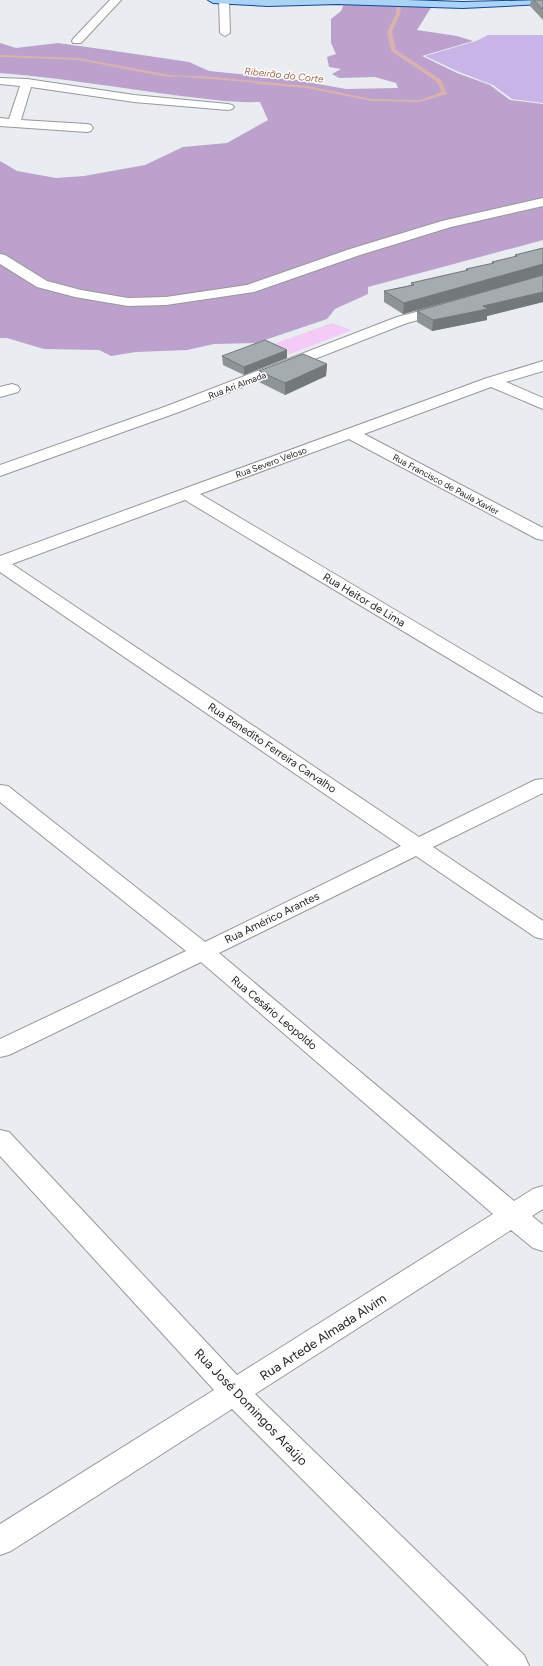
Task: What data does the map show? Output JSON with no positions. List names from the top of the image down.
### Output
{
  "streets": {
    "street": [
      "Rua Ari Almada",
      "Rua Severo Veloso",
      "Rua Francisco de Paula Xavier",
      "Rua Heitor de Lima",
      "Rua Benedito Ferreira Carvalho",
      "Rua Américo Arantes",
      "Rua Cesário Leopoldo",
      "Rua Artede Almada Alvim",
      "Rua José Domingos Araújo"
    ]
  },
  "crossings": [
    ["Rua Severo Veloso", "Rua Francisco de Paula Xavier"],
    ["Rua Severo Veloso", "Rua Heitor de Lima"],
    ["Rua Severo Veloso", "Rua Benedito Ferreira Carvalho"],
    ["Rua Benedito Ferreira Carvalho", "Rua Américo Arantes"],
    ["Rua Américo Arantes", "Rua Cesário Leopoldo"],
    ["Rua Cesário Leopoldo", "Rua Artede Almada Alvim"],
    ["Rua Artede Almada Alvim", "Rua José Domingos Araújo"]
  ],
  "water": ["Ribeirão do Corte"]
}
